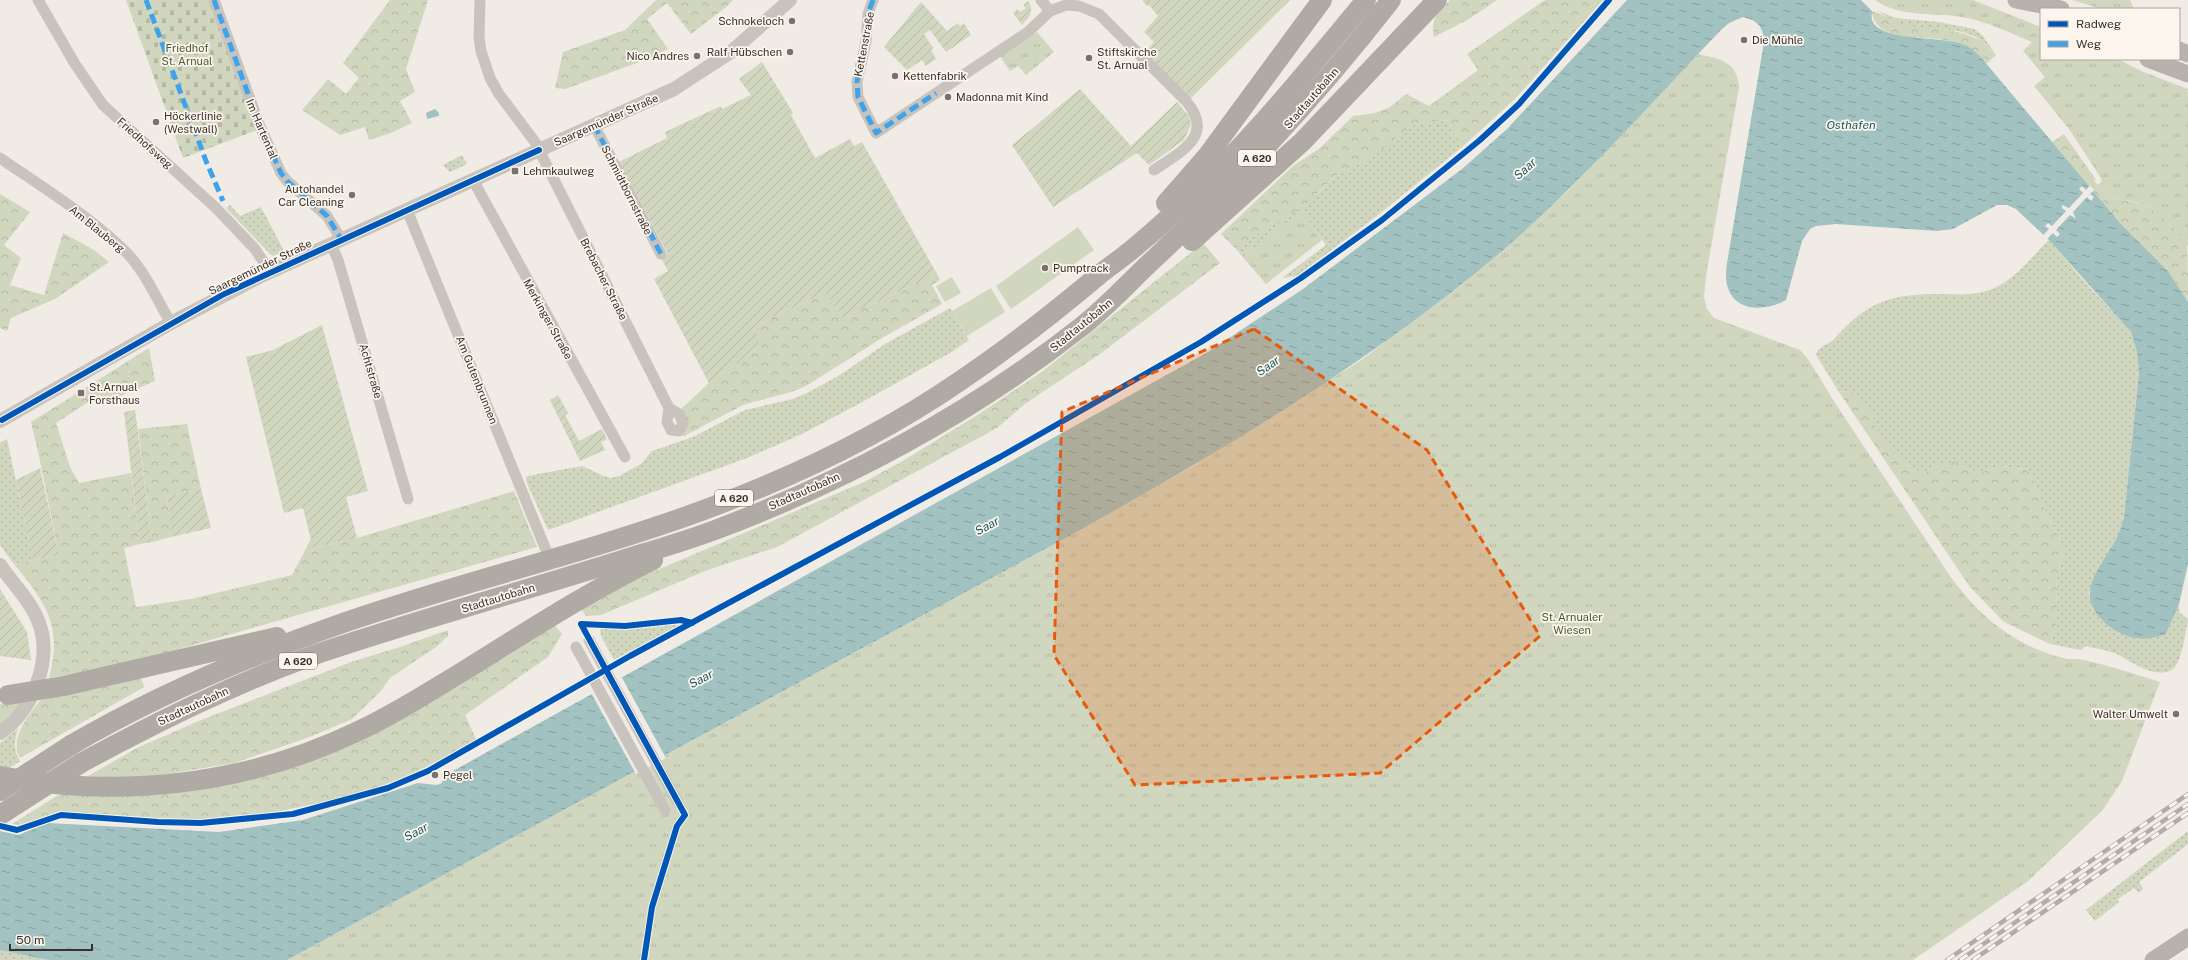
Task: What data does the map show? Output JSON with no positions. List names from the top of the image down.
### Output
{
  "streets": {
    "highway": ["Stadtautobahn", "A 620"],
    "street": [
      "Kettenstraße",
      "Saargemünder Straße",
      "Im Hartental",
      "Friedhofsweg",
      "Schmidtbornstraße",
      "Am Blauberg",
      "Brebacher Straße",
      "Merkinger Straße",
      "Achtstraße",
      "Am Gutenbrunnen"
    ]
  },
  "crossings": [
    ["Saargemünder Straße", "Im Hartental"],
    ["Saargemünder Straße", "Friedhofsweg"],
    ["Saargemünder Straße", "Schmidtbornstraße"],
    ["Saargemünder Straße", "Am Blauberg"],
    ["Saargemünder Straße", "Brebacher Straße"],
    ["Saargemünder Straße", "Merkinger Straße"],
    ["Saargemünder Straße", "Achtstraße"],
    ["Saargemünder Straße", "Am Gutenbrunnen"],
    ["Im Hartental", "Achtstraße"]
  ],
  "water": ["Osthafen", "Saar"],
  "parks": ["Friedhof St. Arnual", "St. Arnualer Wiesen"],
  "places": {
    "other": [
      "Schnokeloch",
      "Die Mühle",
      "Ralf Hübschen",
      "Nico Andres",
      "Stiftskirche St. Arnual",
      "Kettenfabrik",
      "Madonna mit Kind",
      "Höckerlinie (Westwall)",
      "Autohandel Car Cleaning",
      "Pumptrack",
      "Walter Umwelt",
      "Pegel"
    ],
    "transit": ["Lehmkaulweg", "St.Arnual Forsthaus"]
  },
  "legend": ["Radweg", "Weg"],
  "scale_bar": "50 m"
}
